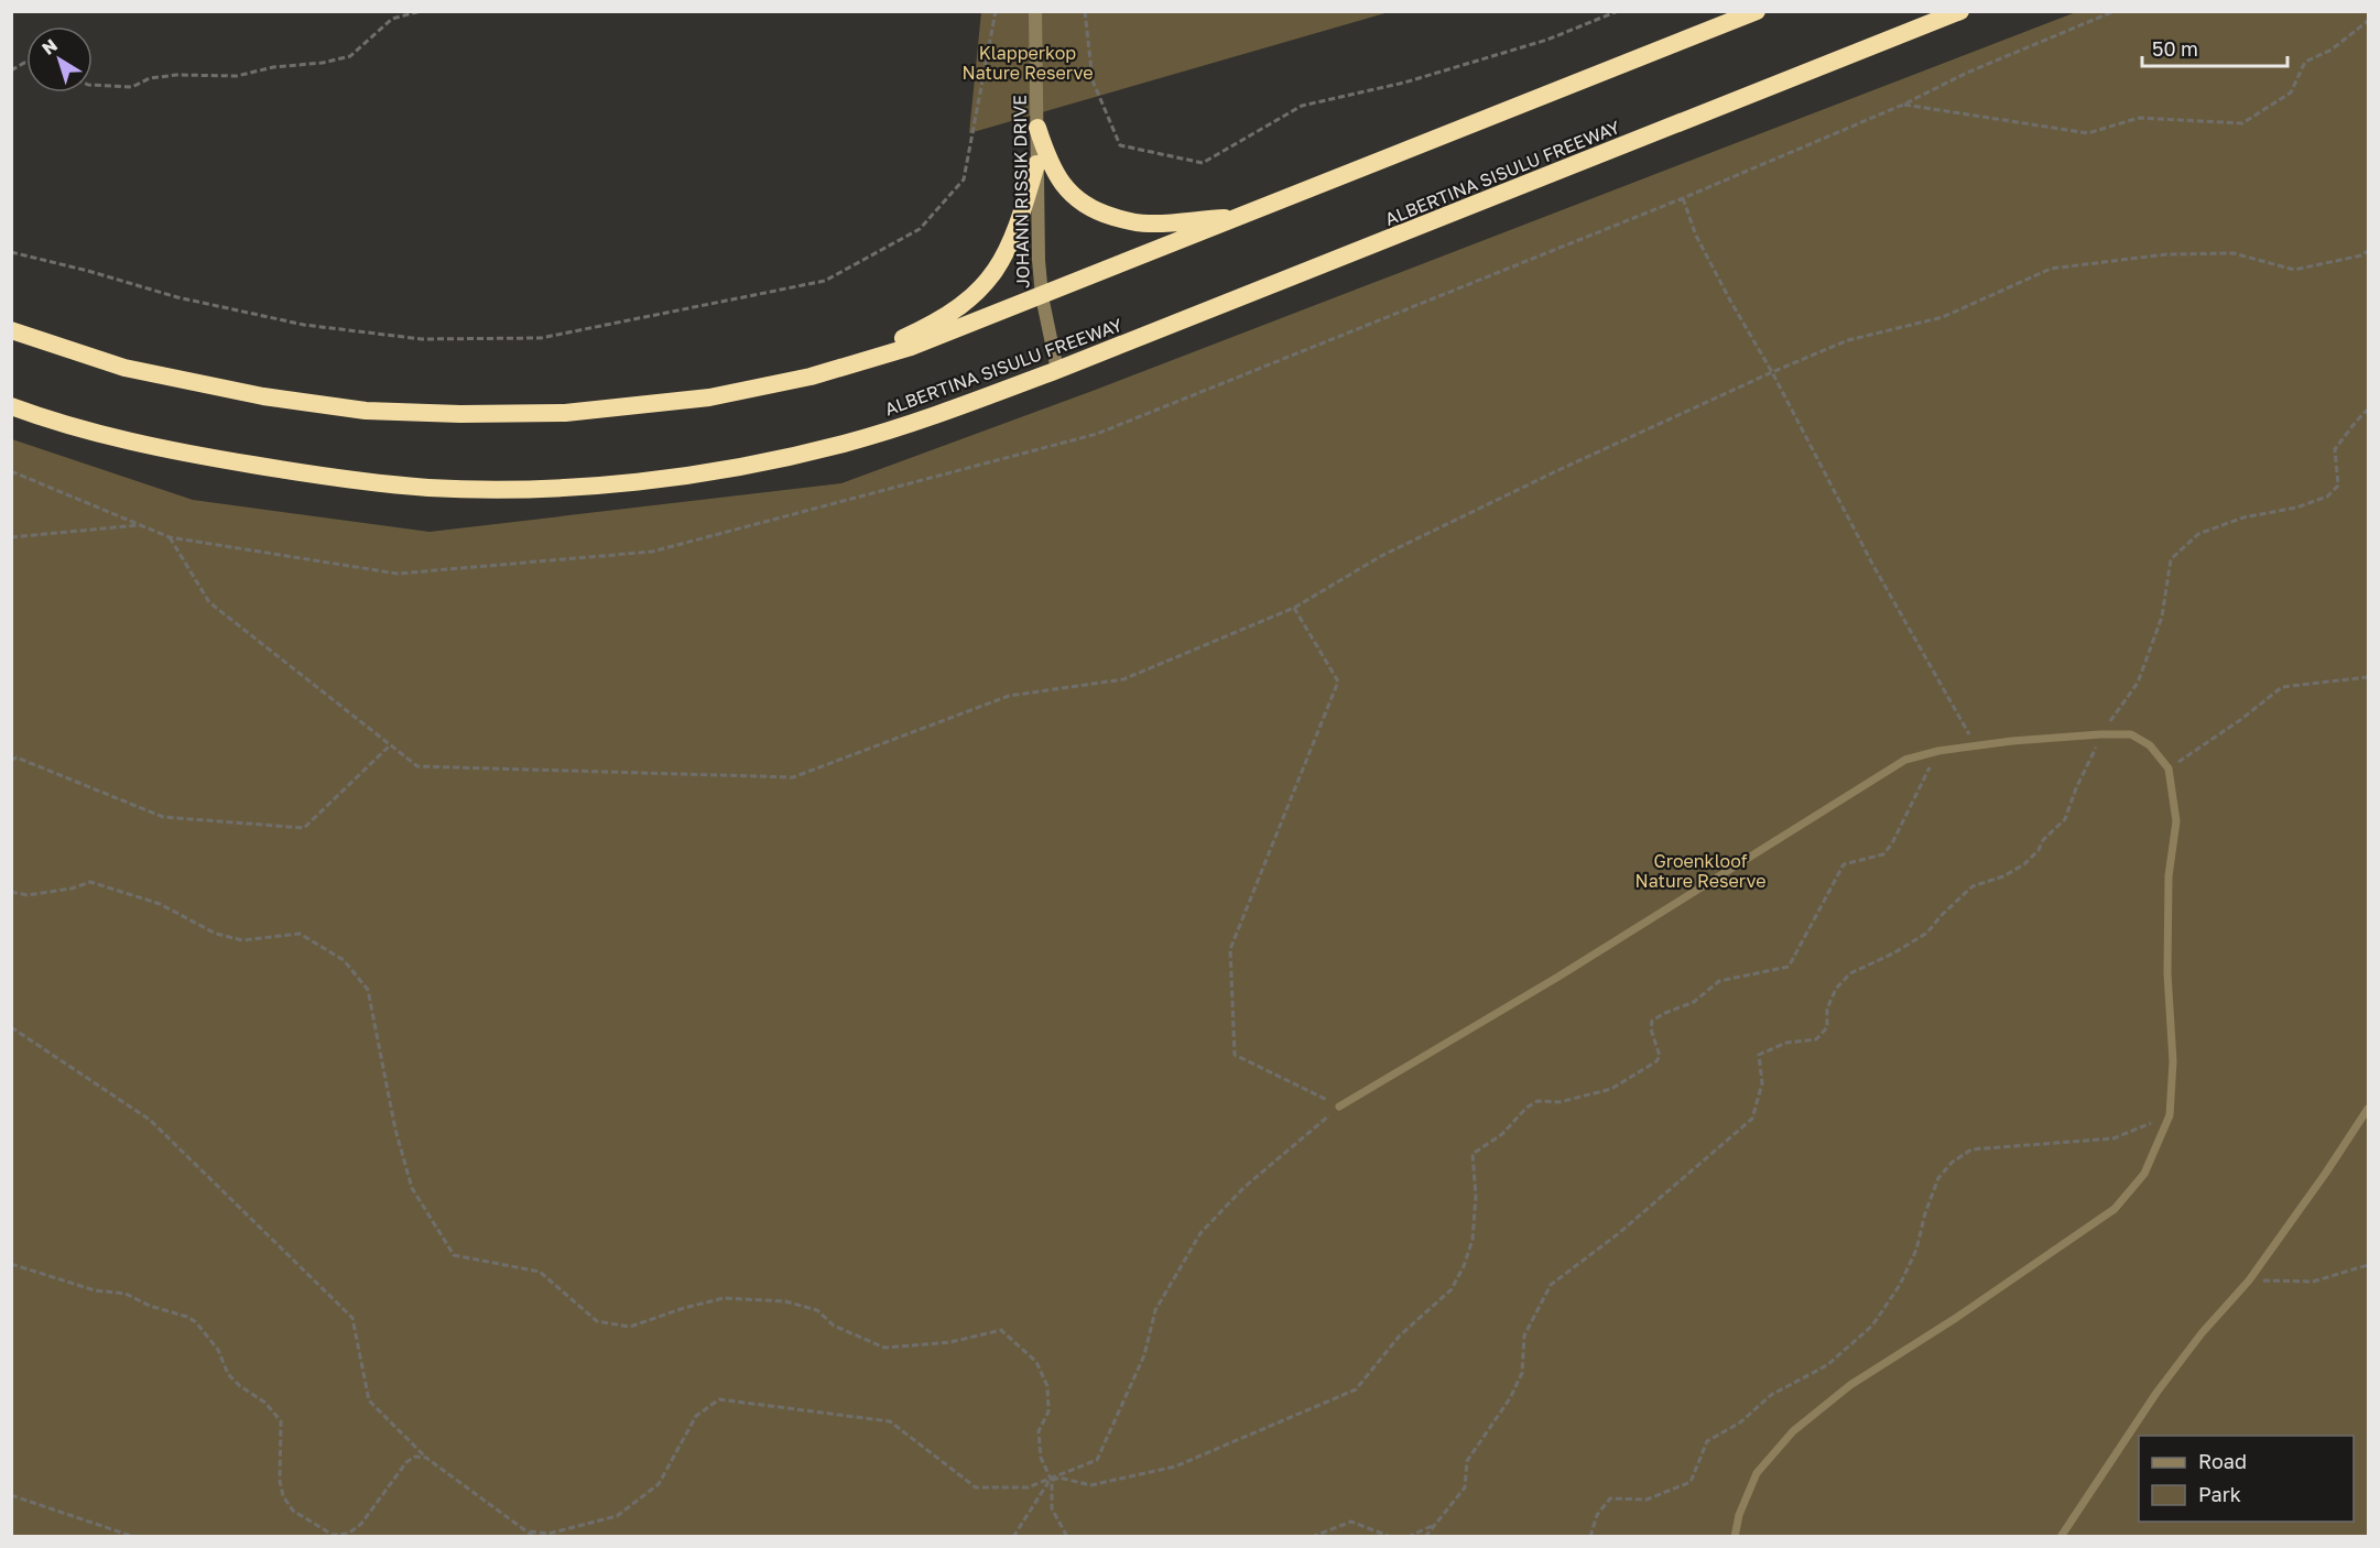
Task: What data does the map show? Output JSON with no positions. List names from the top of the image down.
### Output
{
  "streets": {
    "highway": ["ALBERTINA SISULU FREEWAY"],
    "street": ["JOHANN RISSIK DRIVE"]
  },
  "crossings": [
    ["ALBERTINA SISULU FREEWAY", "JOHANN RISSIK DRIVE"]
  ],
  "parks": ["Klapperkop Nature Reserve", "Groenkloof Nature Reserve"],
  "legend": ["Road", "Park"],
  "scale_bar": "50 m",
  "north": "top left"
}
